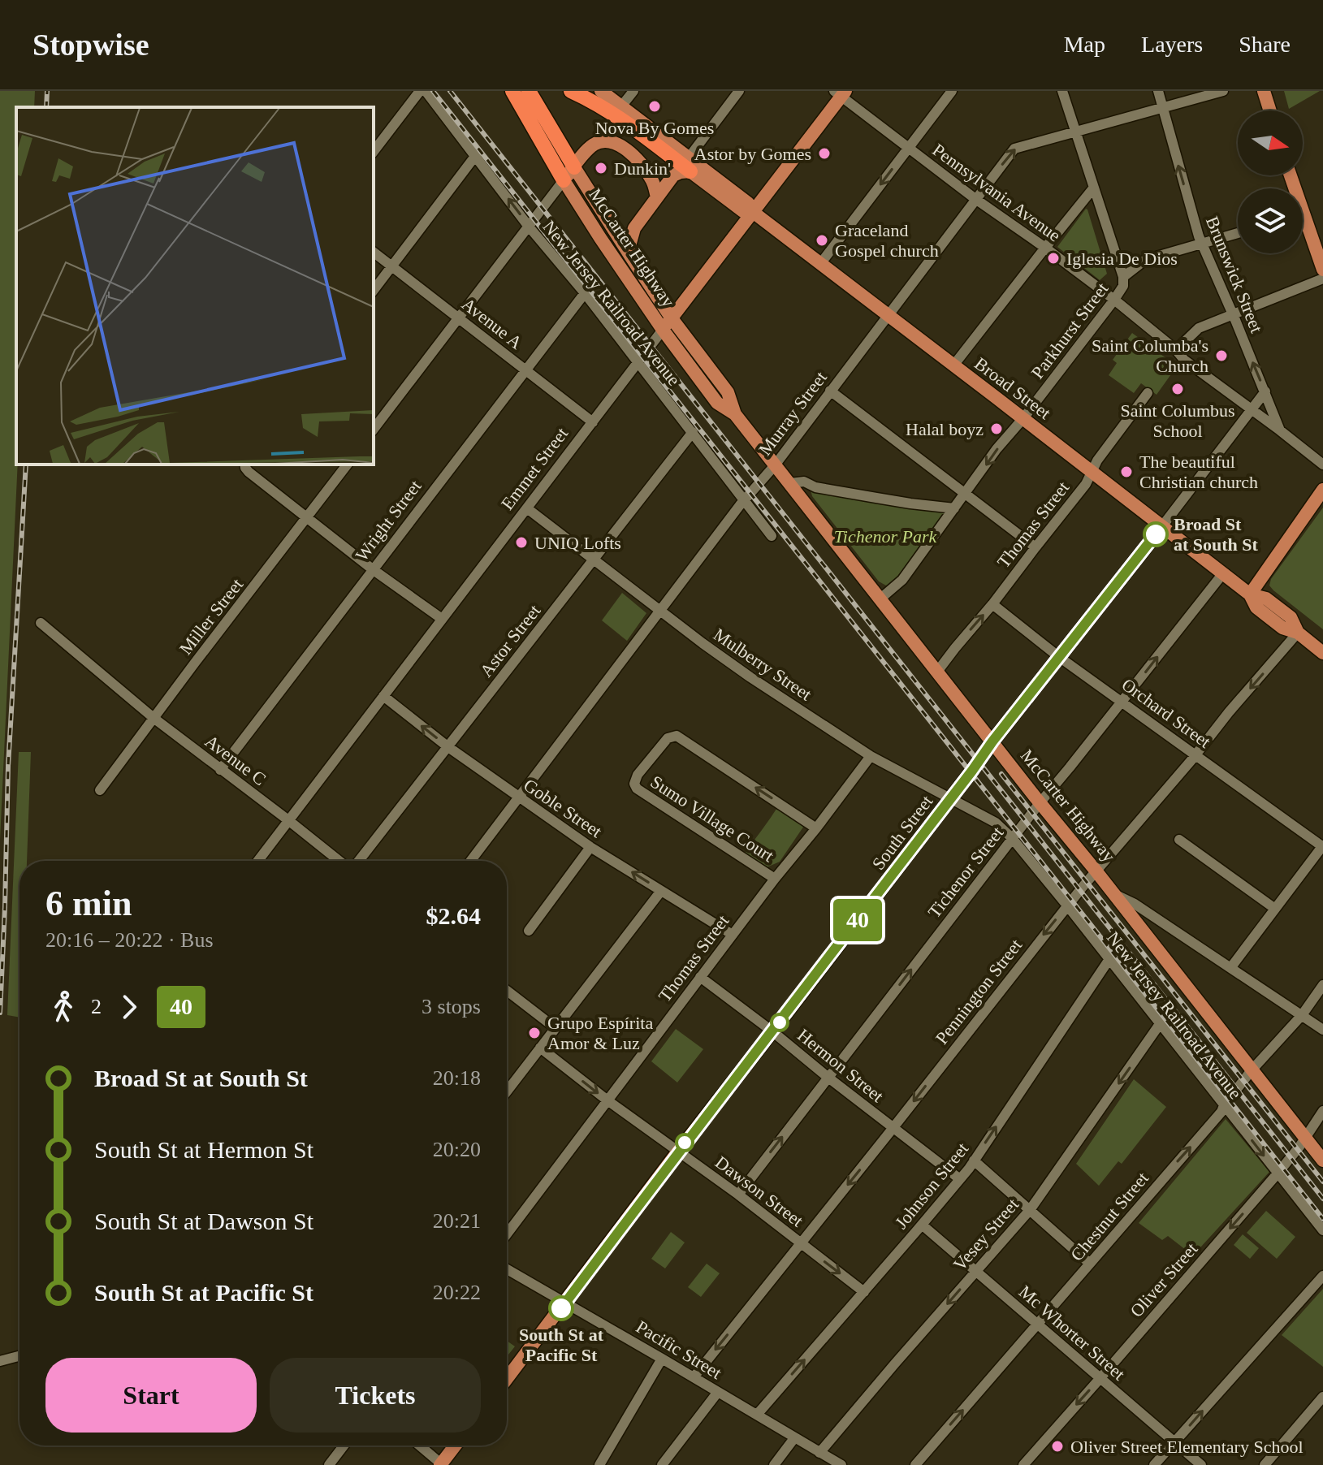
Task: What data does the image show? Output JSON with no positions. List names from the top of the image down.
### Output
{
  "streets": {
    "highway": ["McCarter Highway"],
    "main road": ["Broad Street", "Emmet Street", "South Street"],
    "street": [
      "Pennsylvania Avenue",
      "Brunswick Street",
      "New Jersey Railroad Avenue",
      "Avenue A",
      "Parkhurst Street",
      "Murray Street",
      "Wright Street",
      "Thomas Street",
      "Miller Street",
      "Astor Street",
      "Mulberry Street",
      "Orchard Street",
      "Avenue C",
      "Goble Street",
      "Sumo Village Court",
      "Tichenor Street",
      "Pennington Street",
      "Hermon Street",
      "Johnson Street",
      "Dawson Street",
      "Chestnut Street",
      "Vesey Street",
      "Oliver Street",
      "Mc Whorter Street",
      "Pacific Street"
    ]
  },
  "crossings": [
    ["Pennsylvania Avenue", "Brunswick Street"],
    ["Pennsylvania Avenue", "Parkhurst Street"],
    ["Pennsylvania Avenue", "Murray Street"],
    ["Pennsylvania Avenue", "Emmet Street"],
    ["Pennsylvania Avenue", "South Street"],
    ["McCarter Highway", "Parkhurst Street"],
    ["McCarter Highway", "Murray Street"],
    ["McCarter Highway", "Emmet Street"],
    ["McCarter Highway", "Thomas Street"],
    ["McCarter Highway", "South Street"],
    ["McCarter Highway", "Tichenor Street"],
    ["McCarter Highway", "Pennington Street"],
    ["McCarter Highway", "Chestnut Street"],
    ["McCarter Highway", "Oliver Street"],
    ["Brunswick Street", "Parkhurst Street"],
    ["Brunswick Street", "Murray Street"],
    ["Brunswick Street", "South Street"],
    ["New Jersey Railroad Avenue", "Murray Street"],
    ["New Jersey Railroad Avenue", "Emmet Street"],
    ["New Jersey Railroad Avenue", "Wright Street"],
    ["New Jersey Railroad Avenue", "Astor Street"],
    ["New Jersey Railroad Avenue", "Mulberry Street"],
    ["New Jersey Railroad Avenue", "Tichenor Street"],
    ["New Jersey Railroad Avenue", "Pennington Street"],
    ["New Jersey Railroad Avenue", "Johnson Street"],
    ["New Jersey Railroad Avenue", "Chestnut Street"],
    ["New Jersey Railroad Avenue", "Vesey Street"],
    ["New Jersey Railroad Avenue", "Oliver Street"],
    ["Avenue A", "Emmet Street"],
    ["Avenue A", "Wright Street"],
    ["Parkhurst Street", "Broad Street"],
    ["Broad Street", "Murray Street"],
    ["Broad Street", "Emmet Street"],
    ["Broad Street", "Thomas Street"],
    ["Broad Street", "South Street"],
    ["Broad Street", "Tichenor Street"],
    ["Broad Street", "Pennington Street"],
    ["Murray Street", "Mulberry Street"],
    ["Murray Street", "Goble Street"],
    ["Emmet Street", "Mulberry Street"],
    ["Emmet Street", "Avenue C"],
    ["Emmet Street", "Goble Street"],
    ["Wright Street", "Avenue C"],
    ["Thomas Street", "Mulberry Street"],
    ["Thomas Street", "Orchard Street"],
    ["Thomas Street", "Goble Street"],
    ["Thomas Street", "Sumo Village Court"],
    ["Thomas Street", "Hermon Street"],
    ["Thomas Street", "Dawson Street"],
    ["Miller Street", "Avenue C"],
    ["Astor Street", "Mulberry Street"],
    ["Astor Street", "Goble Street"],
    ["Mulberry Street", "South Street"],
    ["Orchard Street", "South Street"],
    ["Orchard Street", "Tichenor Street"],
    ["Orchard Street", "Pennington Street"],
    ["South Street", "Hermon Street"],
    ["South Street", "Dawson Street"],
    ["South Street", "Pacific Street"],
    ["Tichenor Street", "Hermon Street"],
    ["Tichenor Street", "Dawson Street"],
    ["Pennington Street", "Hermon Street"],
    ["Pennington Street", "Dawson Street"],
    ["Pennington Street", "Pacific Street"],
    ["Hermon Street", "Johnson Street"],
    ["Johnson Street", "Dawson Street"],
    ["Johnson Street", "Mc Whorter Street"],
    ["Johnson Street", "Pacific Street"],
    ["Chestnut Street", "Mc Whorter Street"],
    ["Vesey Street", "Mc Whorter Street"],
    ["Vesey Street", "Pacific Street"],
    ["Oliver Street", "Mc Whorter Street"]
  ],
  "one_way": [
    "Goble Street",
    "Tichenor Street",
    "Pennington Street",
    "Johnson Street",
    "Dawson Street",
    "Chestnut Street",
    "Vesey Street",
    "Oliver Street"
  ],
  "parks": ["Tichenor Park"],
  "places": [
    "Nova By Gomes",
    "Astor by Gomes",
    "Dunkin'",
    "Graceland Gospel church",
    "Iglesia De Dios",
    "Saint Columba's Church",
    "Saint Columbus School",
    "Halal boyz",
    "The beautiful Christian church",
    "Broad St at South St",
    "UNIQ Lofts",
    "Grupo Espírita Amor & Luz",
    "South St at Pacific St",
    "Oliver Street Elementary School"
  ],
  "lines": ["bus line 40"],
  "north": "right",
  "page": {
    "header": "Stopwise",
    "nav": ["Map", "Layers", "Share"],
    "on_map": "40",
    "heading": ["6 min", "20:16 – 20:22 · Bus", "$2.64"],
    "legs": ["2", "40", "3 stops"],
    "list": [
      {
        "name": "Broad St at South St",
        "value": "20:18"
      },
      {
        "name": "South St at Hermon St",
        "value": "20:20"
      },
      {
        "name": "South St at Dawson St",
        "value": "20:21"
      },
      {
        "name": "South St at Pacific St",
        "value": "20:22"
      }
    ],
    "buttons": ["Start", "Tickets"]
  }
}
